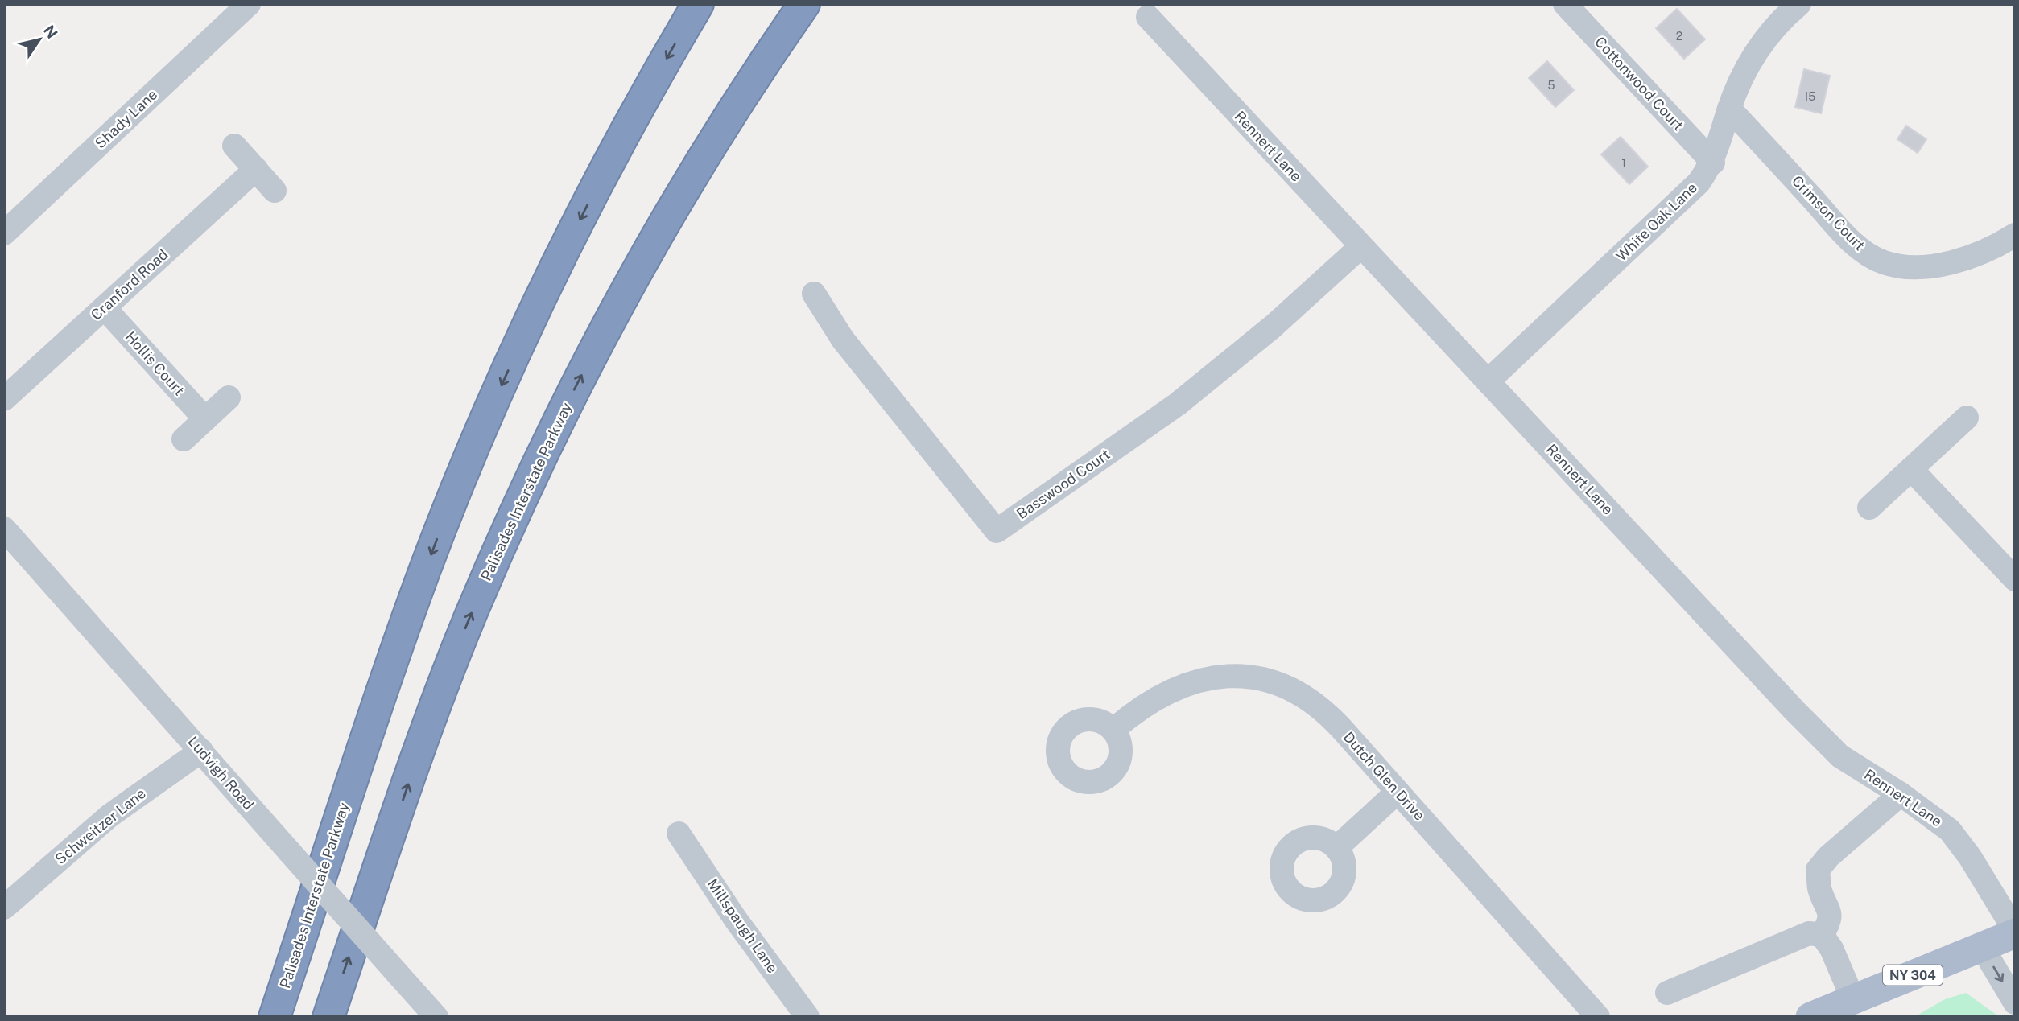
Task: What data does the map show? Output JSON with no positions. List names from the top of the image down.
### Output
{
  "streets": {
    "highway": ["Palisades Interstate Parkway"],
    "main road": ["NY 304"],
    "street": [
      "Cottonwood Court",
      "Shady Lane",
      "Rennert Lane",
      "Crimson Court",
      "White Oak Lane",
      "Cranford Road",
      "Hollis Court",
      "Basswood Court",
      "Ludvigh Road",
      "Dutch Glen Drive",
      "Schweitzer Lane",
      "Millspaugh Lane"
    ]
  },
  "crossings": [
    ["Cottonwood Court", "White Oak Lane"],
    ["Rennert Lane", "White Oak Lane"],
    ["Rennert Lane", "Basswood Court"],
    ["Rennert Lane", "NY 304"],
    ["Crimson Court", "White Oak Lane"],
    ["Cranford Road", "Hollis Court"],
    ["Ludvigh Road", "Schweitzer Lane"]
  ],
  "house_numbers": [
    "2",
    "5",
    "15",
    "1"
  ],
  "north": "top right"
}
